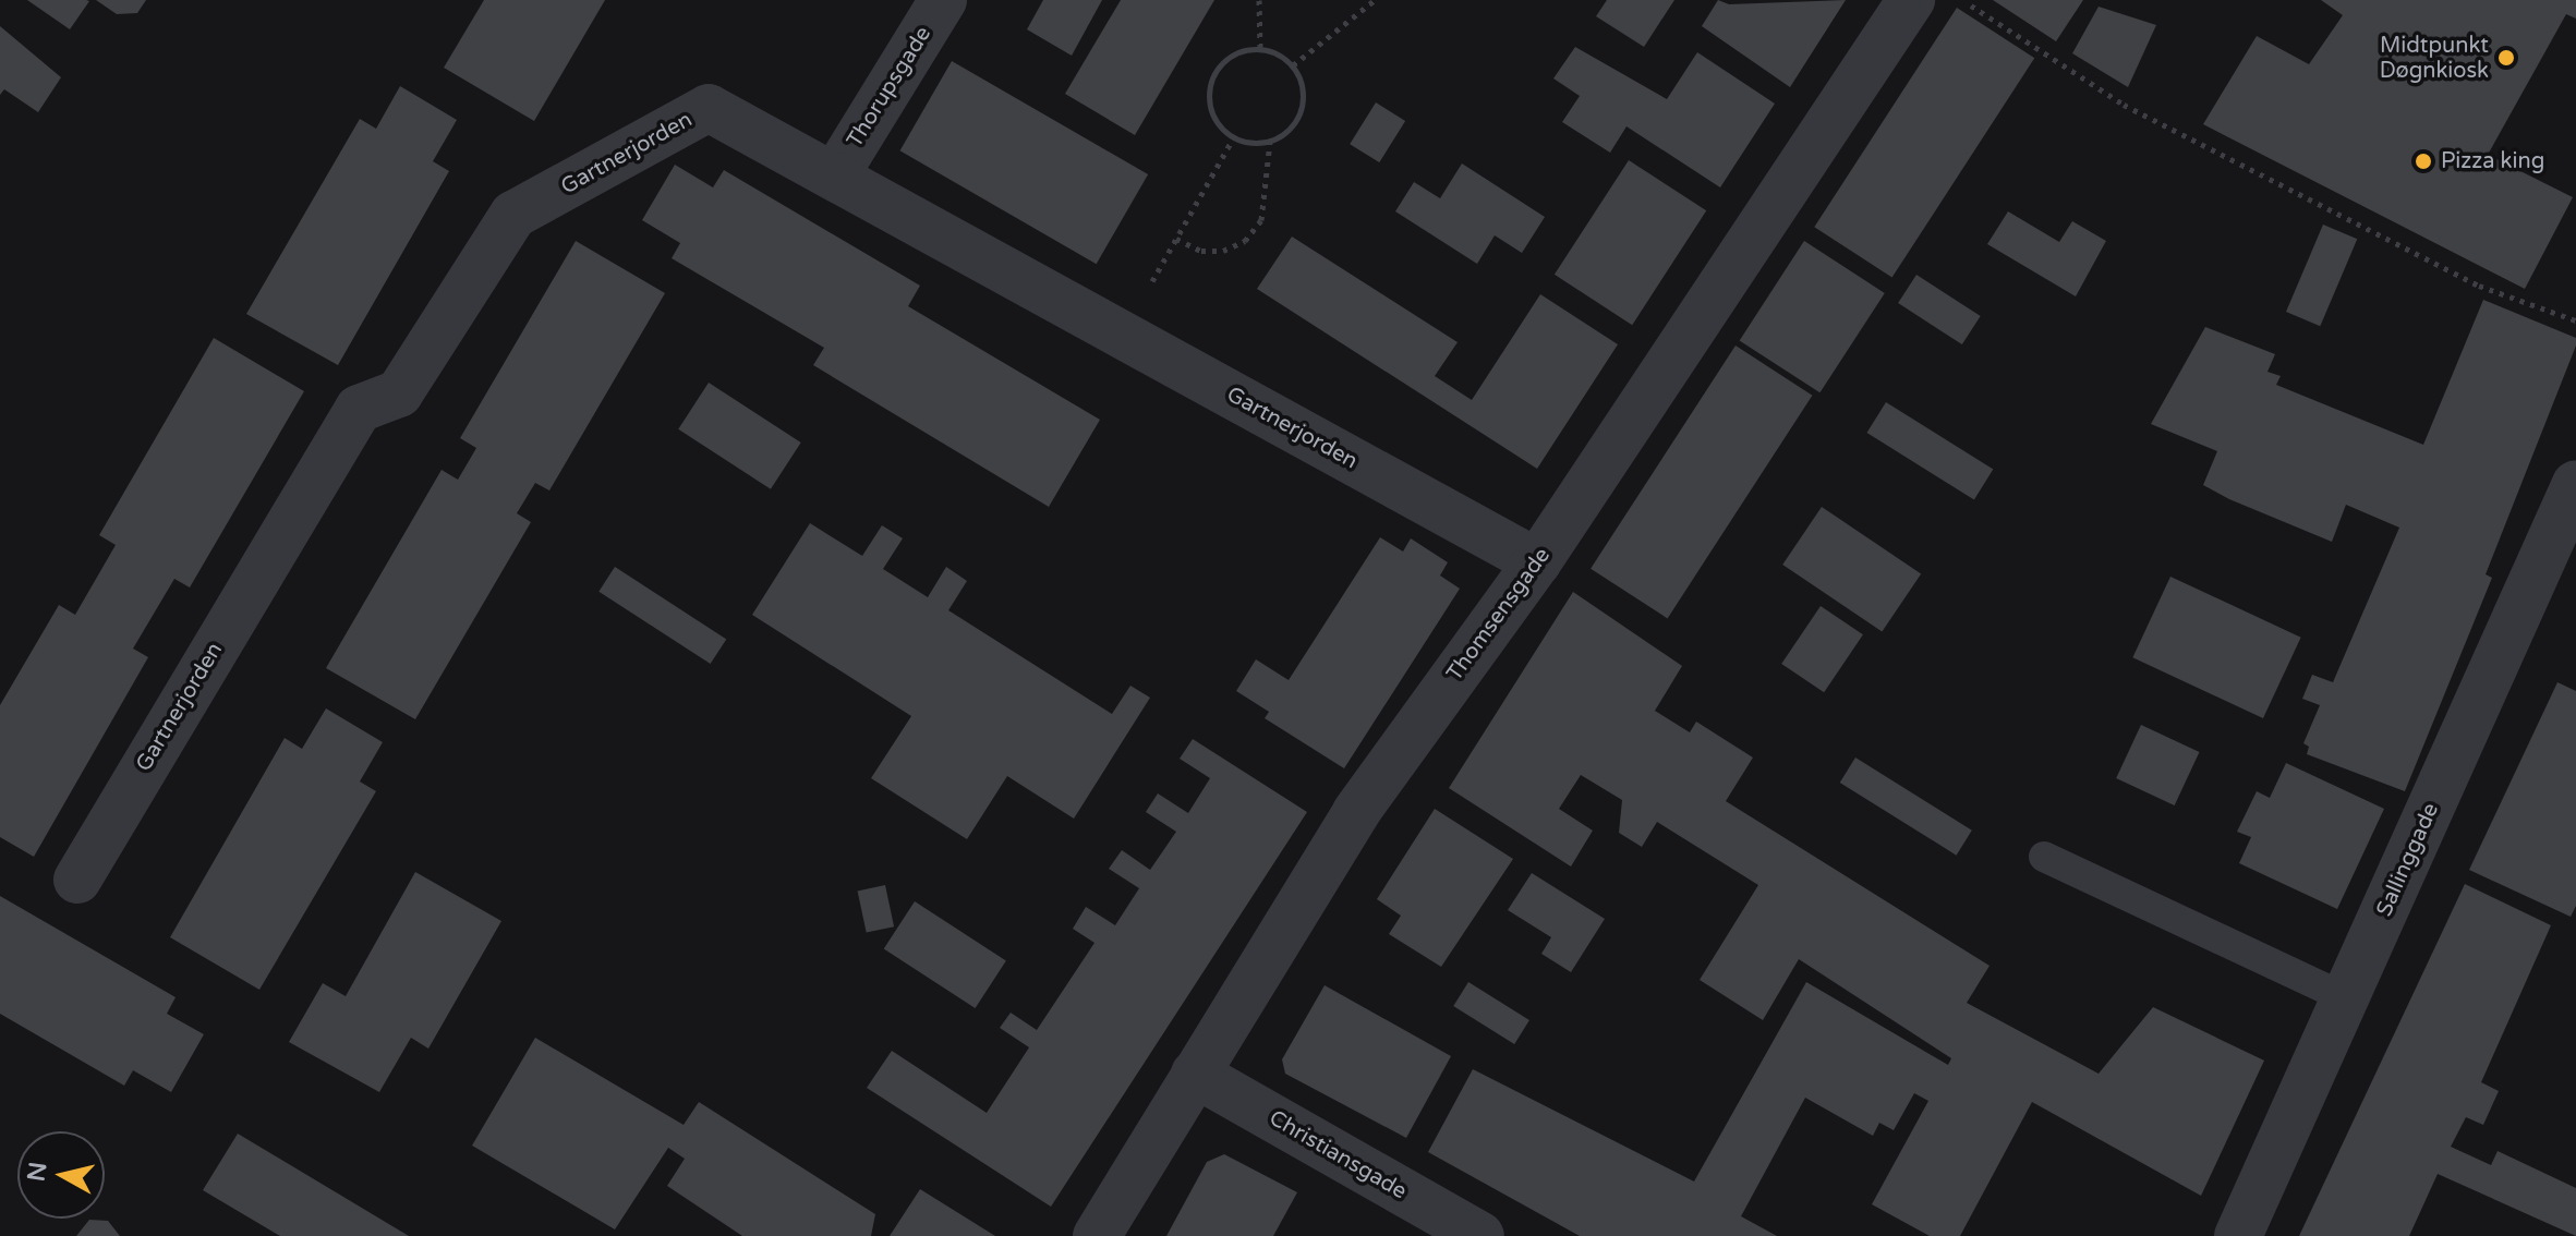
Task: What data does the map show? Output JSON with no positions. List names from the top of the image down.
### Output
{
  "streets": {
    "street": [
      "Thorupsgade",
      "Gartnerjorden",
      "Thomsensgade",
      "Sallinggade",
      "Christiansgade"
    ]
  },
  "crossings": [
    ["Thorupsgade", "Gartnerjorden"],
    ["Gartnerjorden", "Thomsensgade"],
    ["Thomsensgade", "Christiansgade"]
  ],
  "places": ["Midtpunkt Døgnkiosk", "Pizza king"],
  "north": "left"
}
